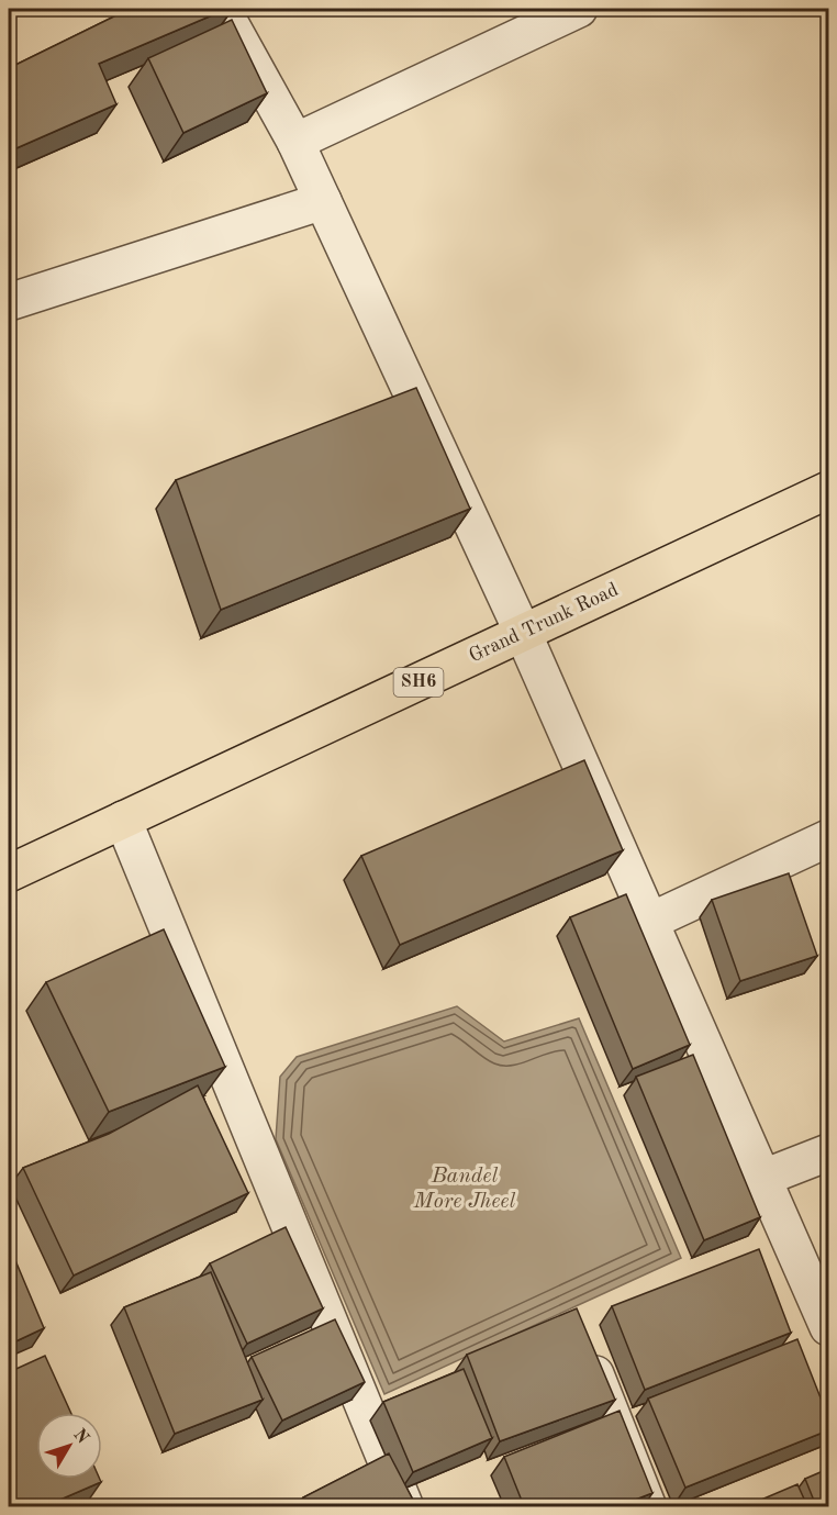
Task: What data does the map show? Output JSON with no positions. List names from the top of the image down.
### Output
{
  "streets": {
    "main road": ["Grand Trunk Road", "SH6"]
  },
  "water": ["Bandel More Jheel"],
  "north": "top right"
}
